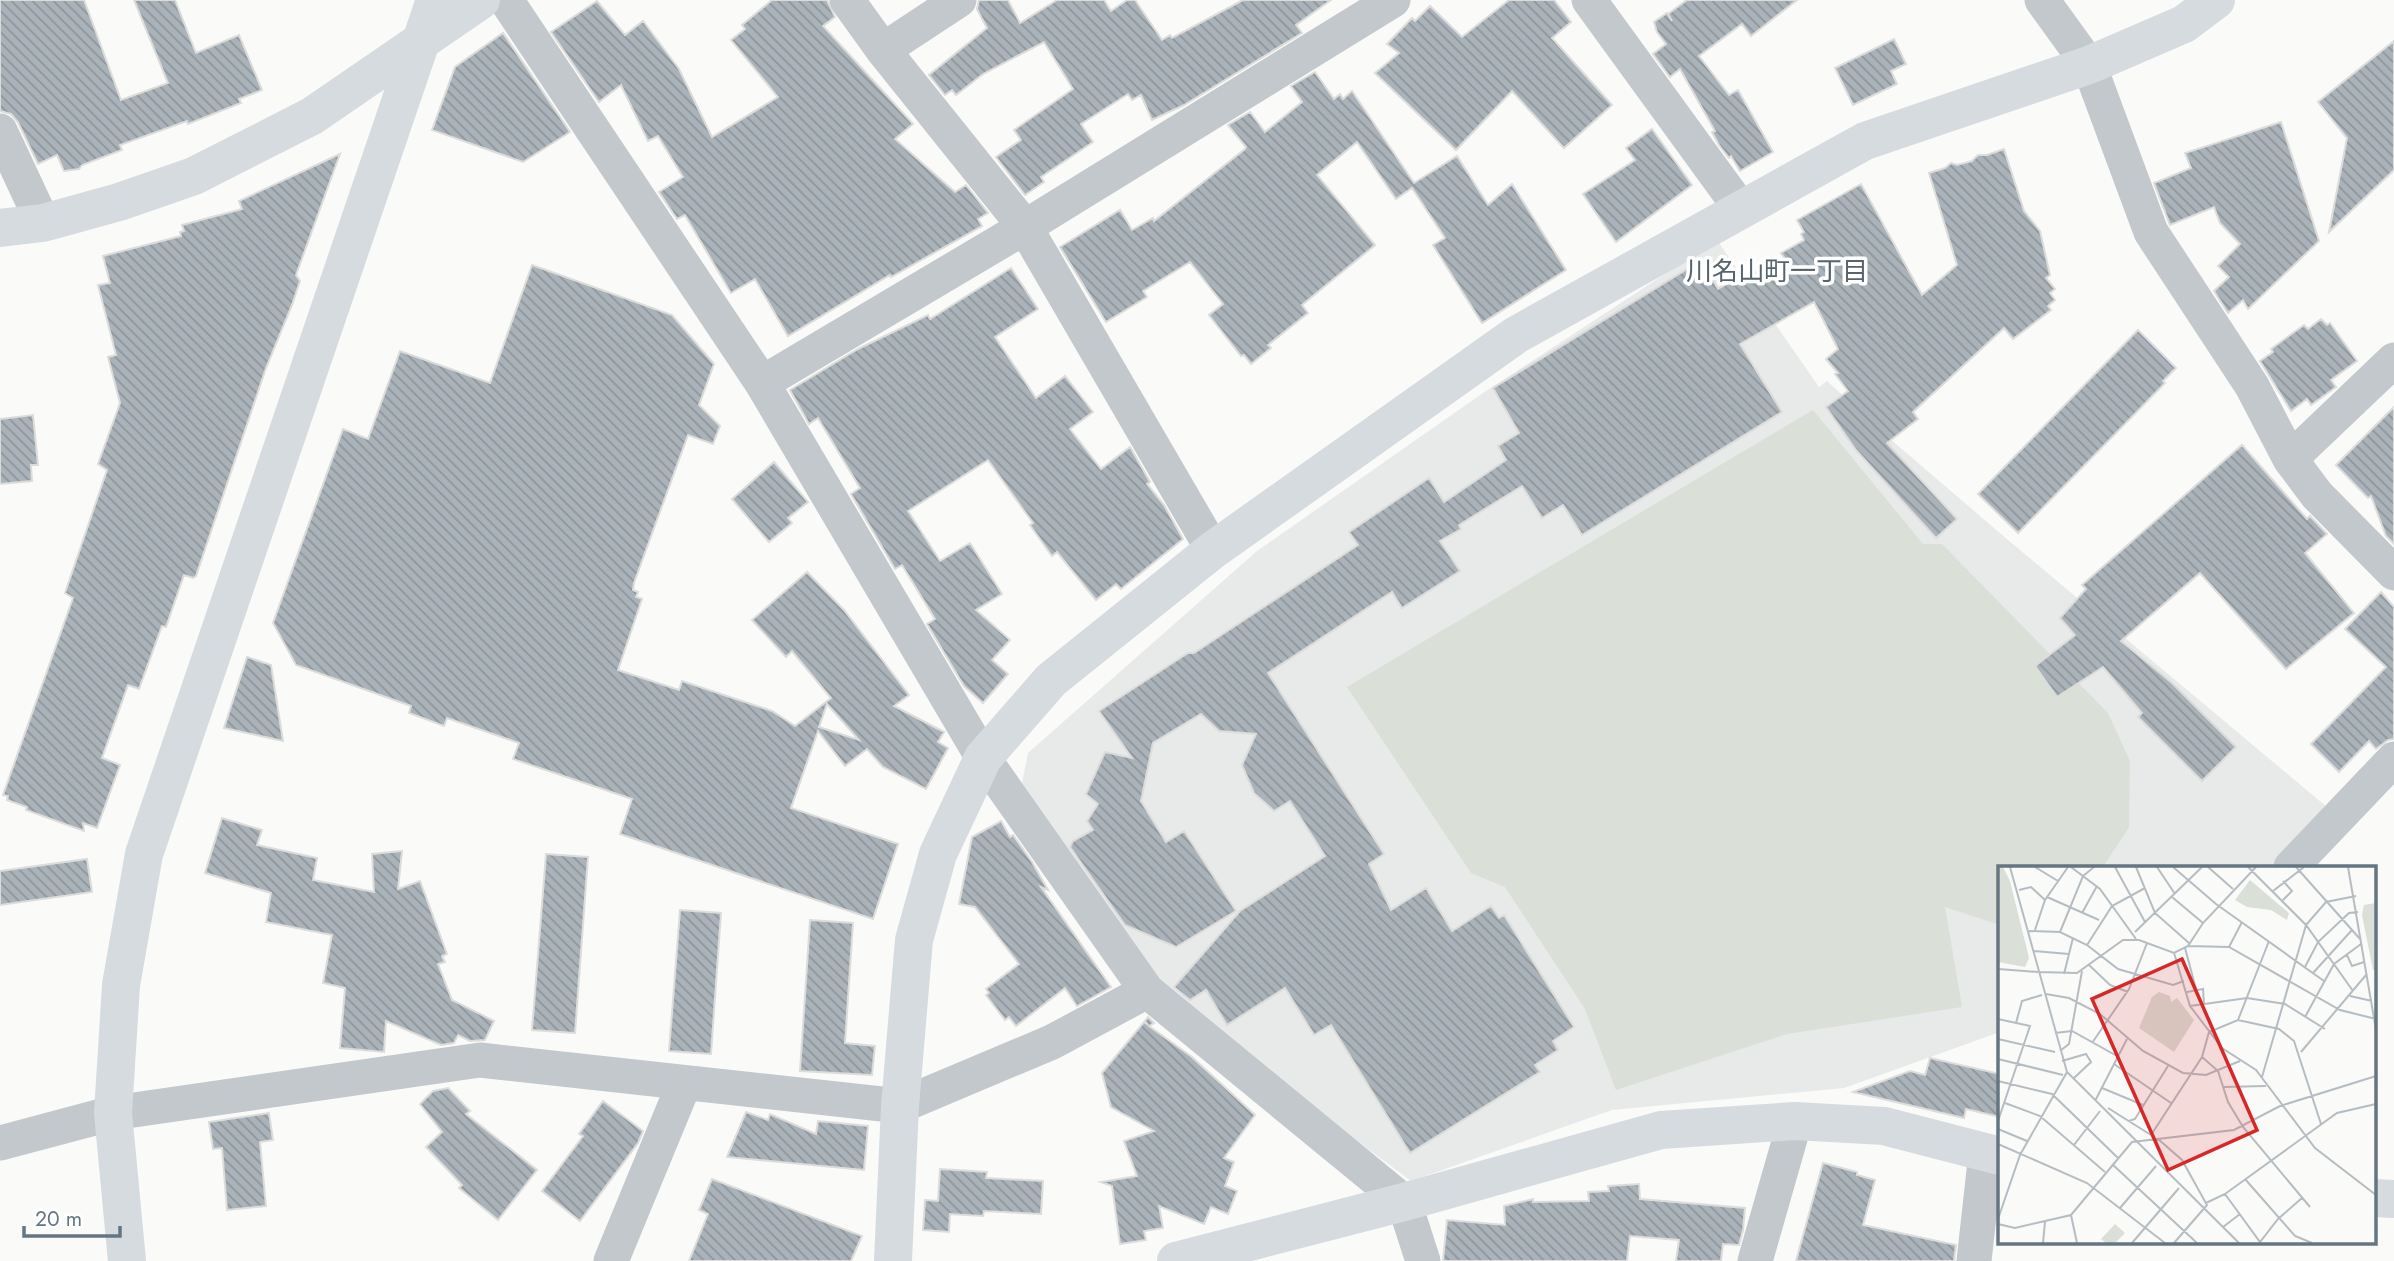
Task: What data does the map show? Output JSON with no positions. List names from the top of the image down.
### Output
{
  "districts": ["川名山町一丁目"],
  "scale_bar": "20 m"
}
